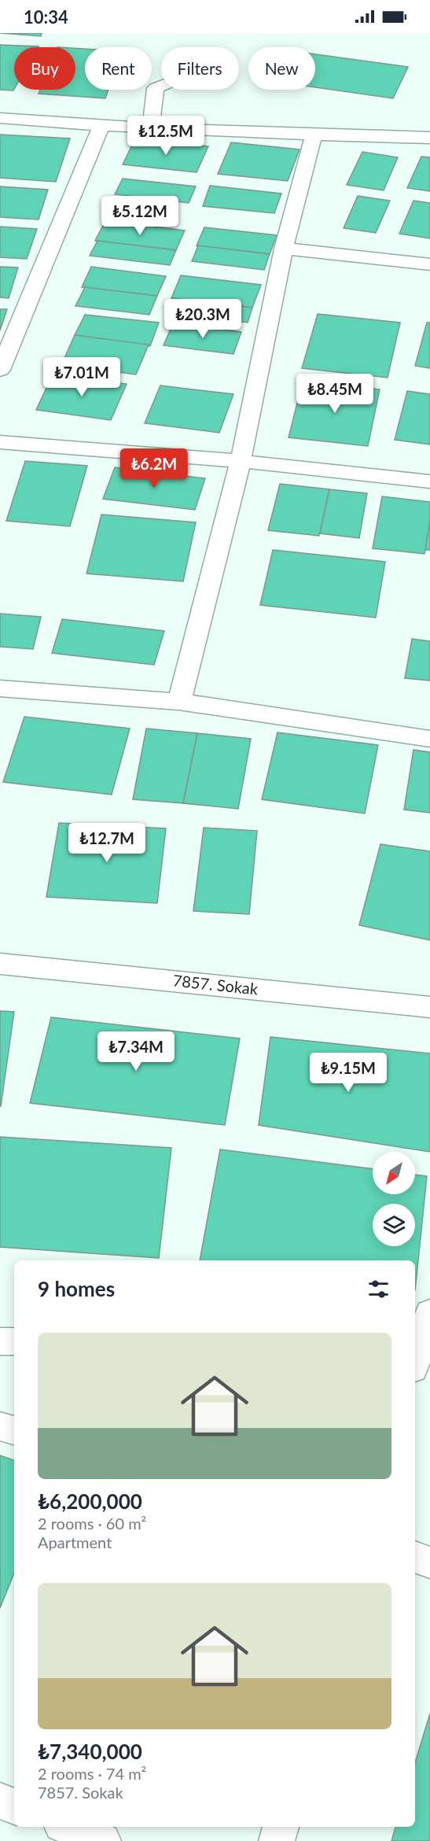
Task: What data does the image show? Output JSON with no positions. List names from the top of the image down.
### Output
{
  "streets": {
    "street": ["7857. Sokak"]
  },
  "north": "bottom left",
  "page": {
    "status": "10:34",
    "chip": [
      "Buy",
      "Rent",
      "Filters",
      "New"
    ],
    "price": [
      "₺12.5M",
      "₺5.12M",
      "₺20.3M",
      "₺7.01M",
      "₺8.45M",
      "₺6.2M",
      "₺12.7M",
      "₺7.34M",
      "₺9.15M"
    ],
    "heading": "9 homes",
    "list": [
      {
        "name": "₺6,200,000",
        "note": "2 rooms · 60 m² · Apartment"
      },
      {
        "name": "₺7,340,000",
        "note": "2 rooms · 74 m² · 7857. Sokak"
      }
    ]
  }
}
